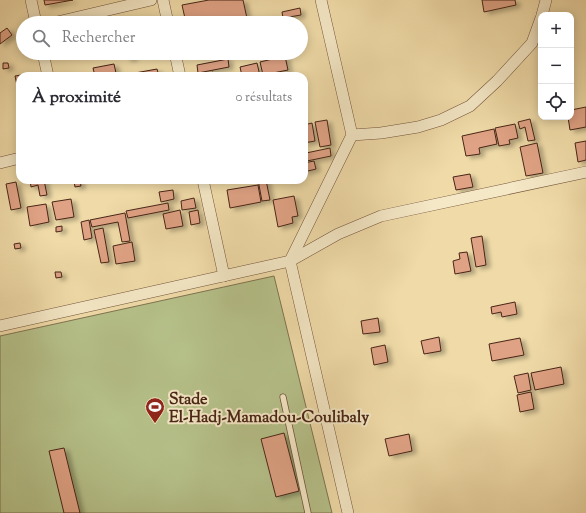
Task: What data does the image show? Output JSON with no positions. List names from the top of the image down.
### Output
{
  "places": {
    "sports": ["Stade El-Hadj-Mamadou-Coulibaly"]
  },
  "page": {
    "map_buttons": ["+", "−"],
    "search": "Rechercher",
    "heading": ["À proximité", "0 résultats"]
  }
}
